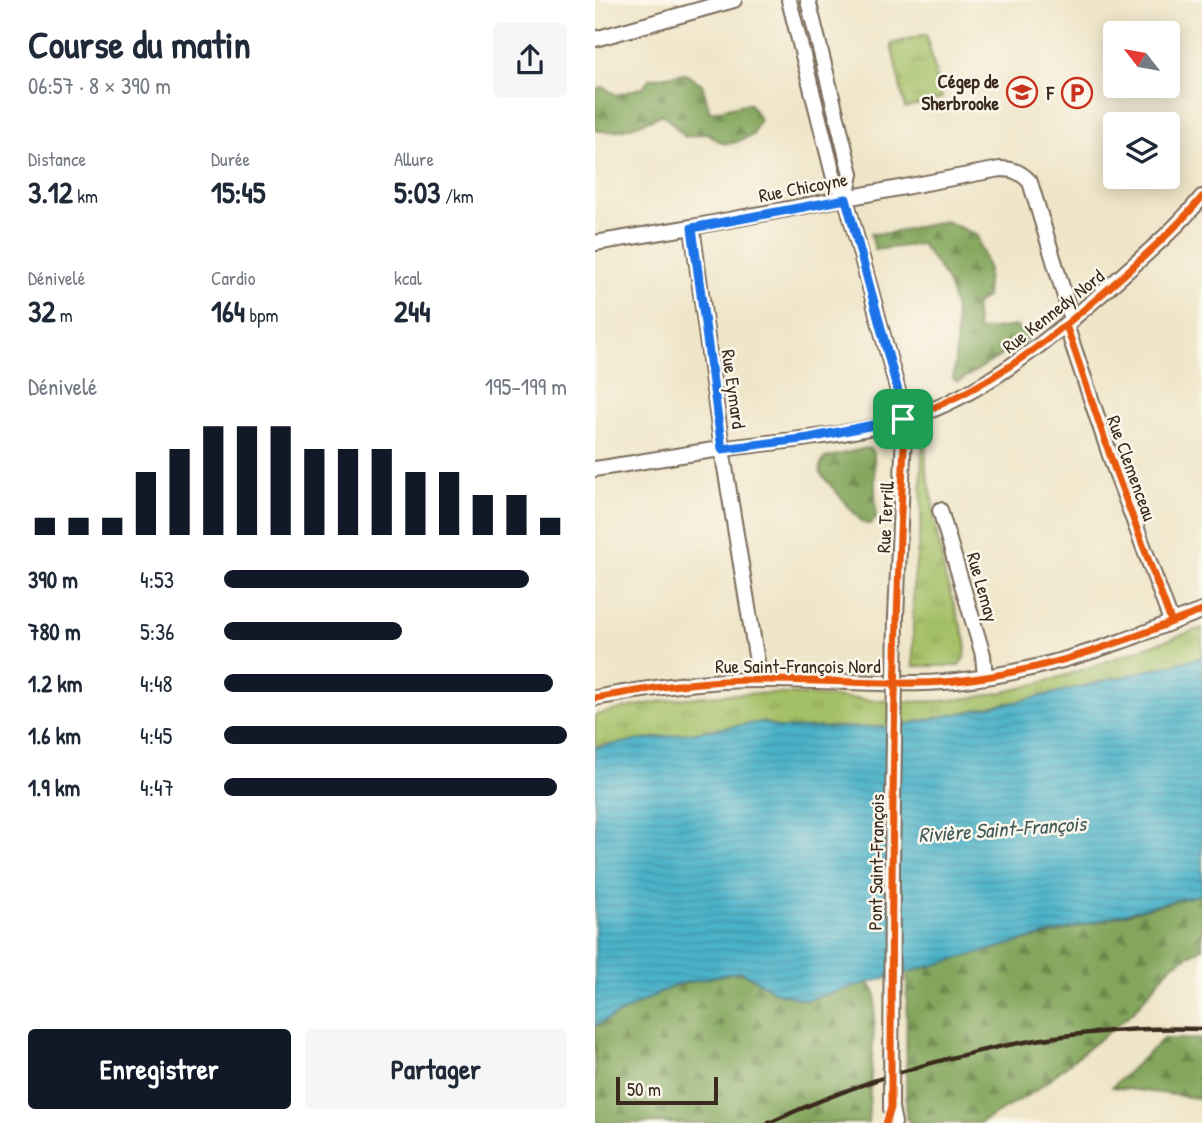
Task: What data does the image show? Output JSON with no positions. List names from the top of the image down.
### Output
{
  "streets": {
    "street": [
      "Rue Chicoyne",
      "Rue Kennedy Nord",
      "Rue Eymard",
      "Rue Clemenceau",
      "Rue Terrill",
      "Rue Lemay",
      "Rue Saint-François Nord",
      "Pont Saint-François"
    ]
  },
  "crossings": [
    ["Rue Chicoyne", "Rue Eymard"],
    ["Rue Chicoyne", "Rue Clemenceau"],
    ["Rue Chicoyne", "Rue Terrill"],
    ["Rue Kennedy Nord", "Rue Eymard"],
    ["Rue Kennedy Nord", "Rue Clemenceau"],
    ["Rue Kennedy Nord", "Rue Terrill"],
    ["Rue Eymard", "Rue Saint-François Nord"],
    ["Rue Clemenceau", "Rue Saint-François Nord"],
    ["Rue Terrill", "Pont Saint-François"],
    ["Rue Lemay", "Rue Saint-François Nord"]
  ],
  "water": ["Rivière Saint-François"],
  "places": {
    "school or university": ["Cégep de Sherbrooke"],
    "parking": ["F"]
  },
  "scale_bar": "50 m",
  "north": "top left",
  "page": {
    "heading": ["Course du matin", "06:57 · 8 × 390 m"],
    "stats": [
      ["Distance", "3.12 km"],
      ["Durée", "15:45"],
      ["Allure", "5:03 /km"],
      ["Dénivelé", "32 m"],
      ["Cardio", "164 bpm"],
      ["kcal", "244"]
    ],
    "chart": ["Dénivelé", "195–199 m"],
    "list": [
      {
        "name": "390 m",
        "note": "4:53"
      },
      {
        "name": "780 m",
        "note": "5:36"
      },
      {
        "name": "1.2 km",
        "note": "4:48"
      },
      {
        "name": "1.6 km",
        "note": "4:45"
      },
      {
        "name": "1.9 km",
        "note": "4:47"
      }
    ],
    "buttons": ["Enregistrer", "Partager"],
    "scale": "50 m"
  }
}
